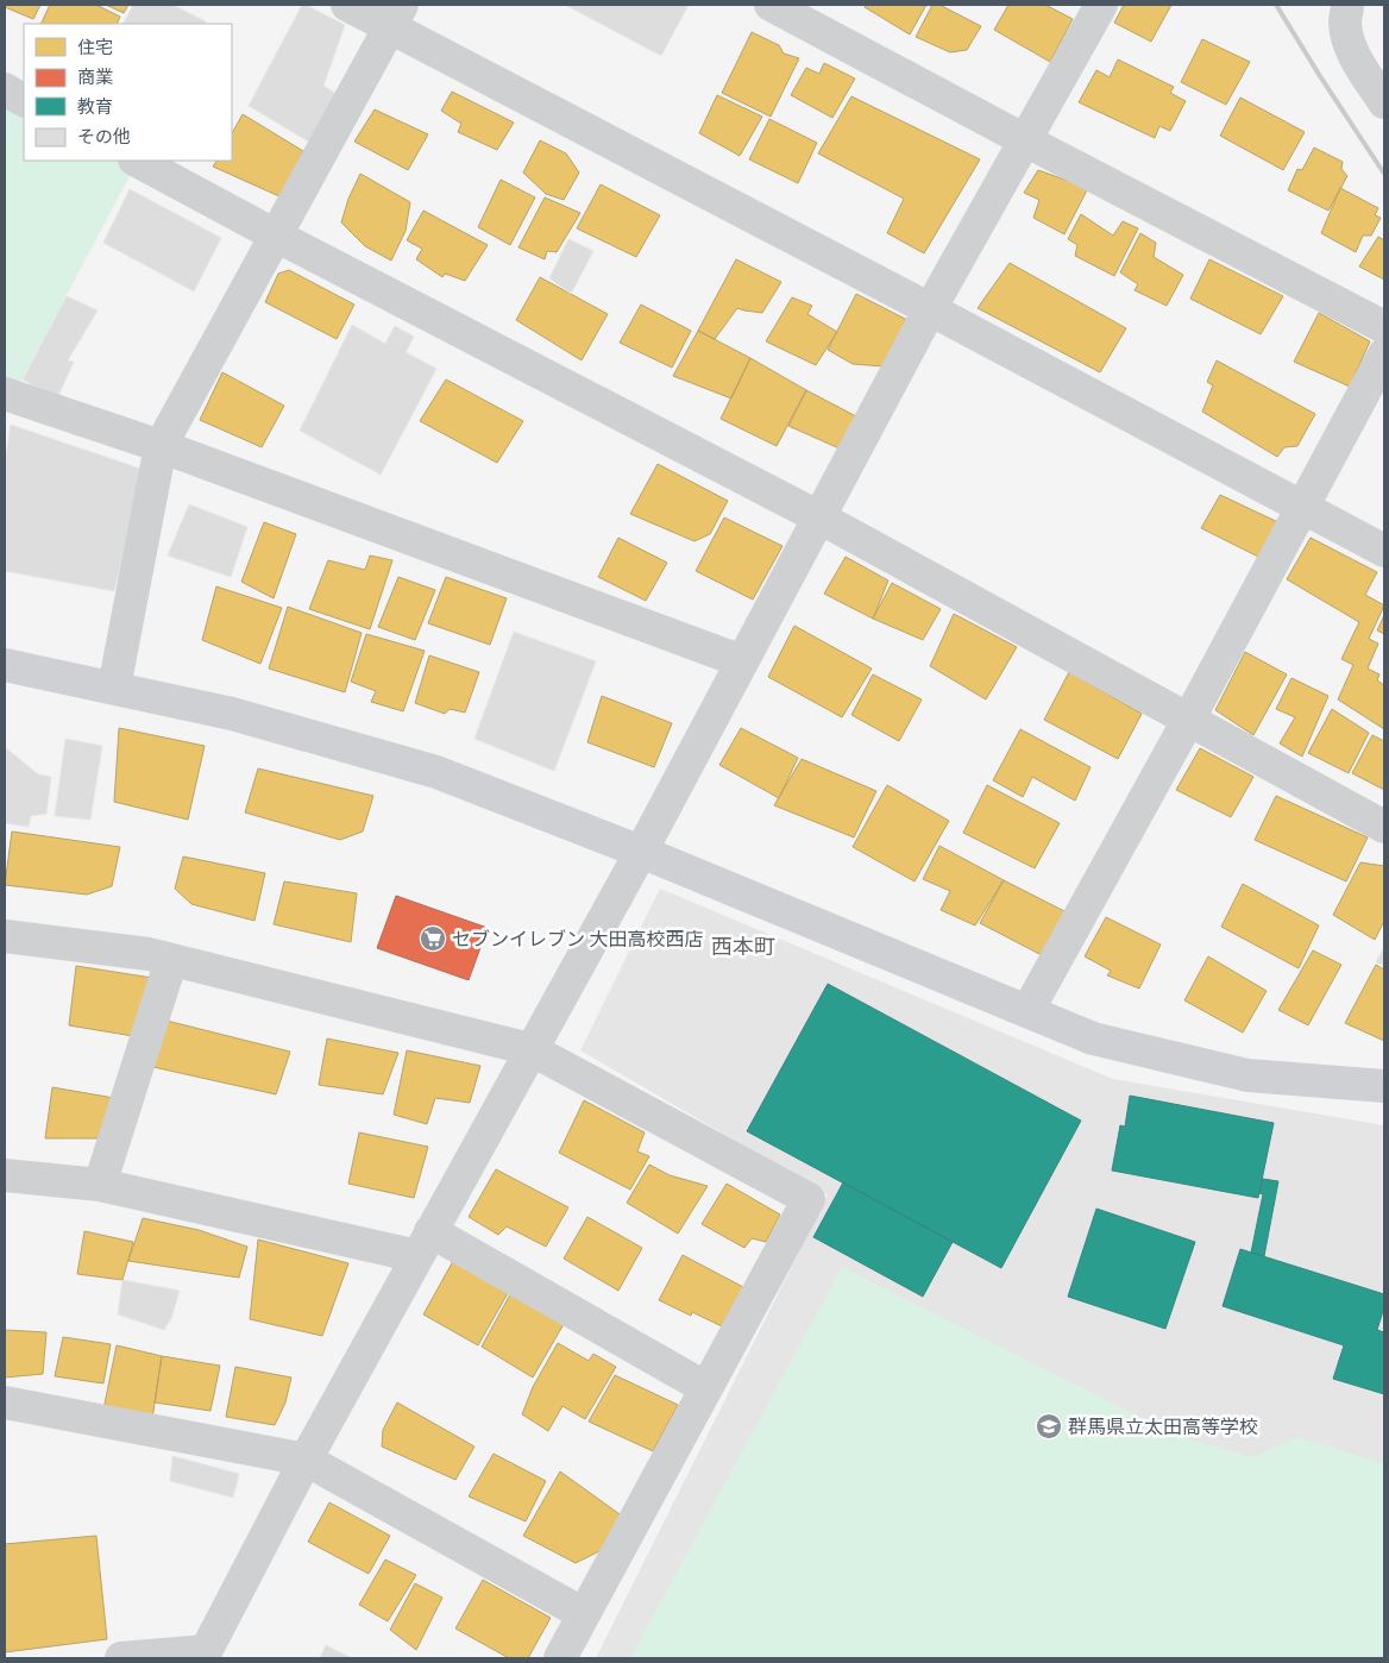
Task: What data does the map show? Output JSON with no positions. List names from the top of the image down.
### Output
{
  "districts": ["西本町"],
  "places": {
    "supermarket": ["セブンイレブン 大田高校西店"],
    "school or university": ["群馬県立太田高等学校"]
  },
  "legend": [
    "住宅",
    "商業",
    "教育",
    "その他"
  ]
}
